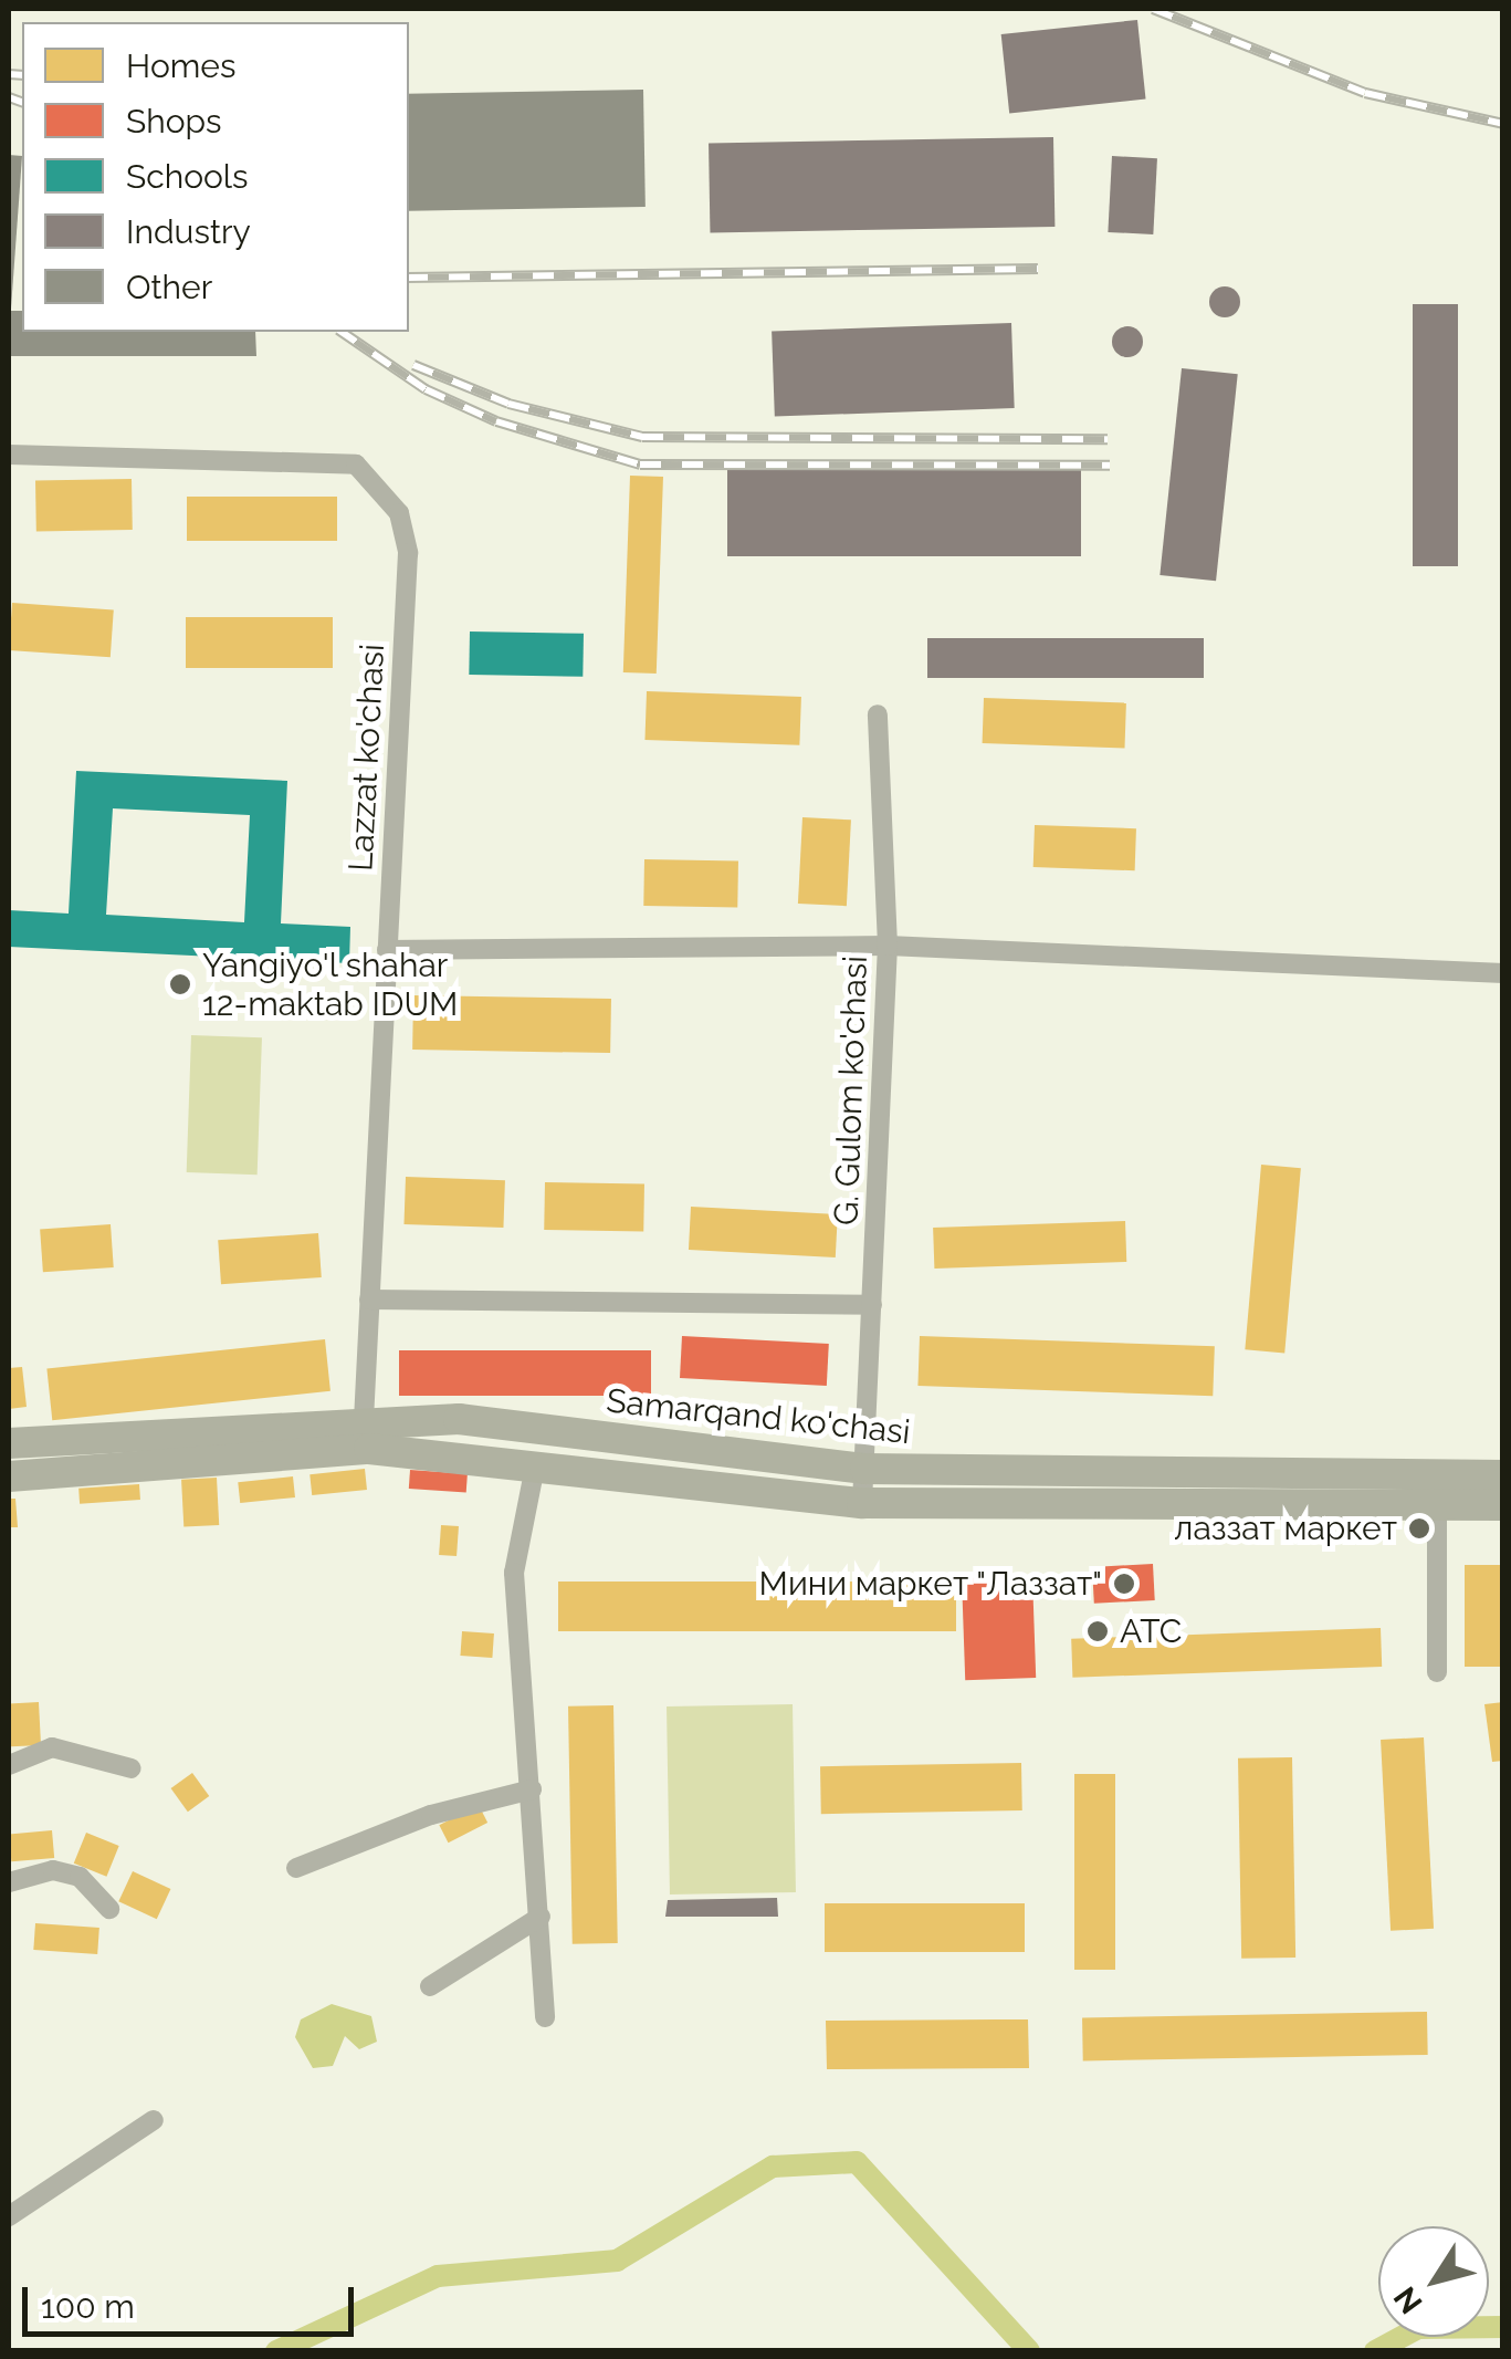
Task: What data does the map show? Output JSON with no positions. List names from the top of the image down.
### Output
{
  "streets": {
    "main road": ["Samarqand ko'chasi"],
    "street": ["Lazzat ko'chasi", "G. Gulom ko'chasi"]
  },
  "crossings": [
    ["Lazzat ko'chasi", "Samarqand ko'chasi"],
    ["G. Gulom ko'chasi", "Samarqand ko'chasi"]
  ],
  "places": [
    "Yangiyo'l shahar 12-maktab IDUM",
    "лаззат маркет",
    "Мини маркет \"Лаззат\"",
    "АТС"
  ],
  "legend": [
    "Homes",
    "Shops",
    "Schools",
    "Industry",
    "Other"
  ],
  "scale_bar": "100 m",
  "north": "bottom left"
}
